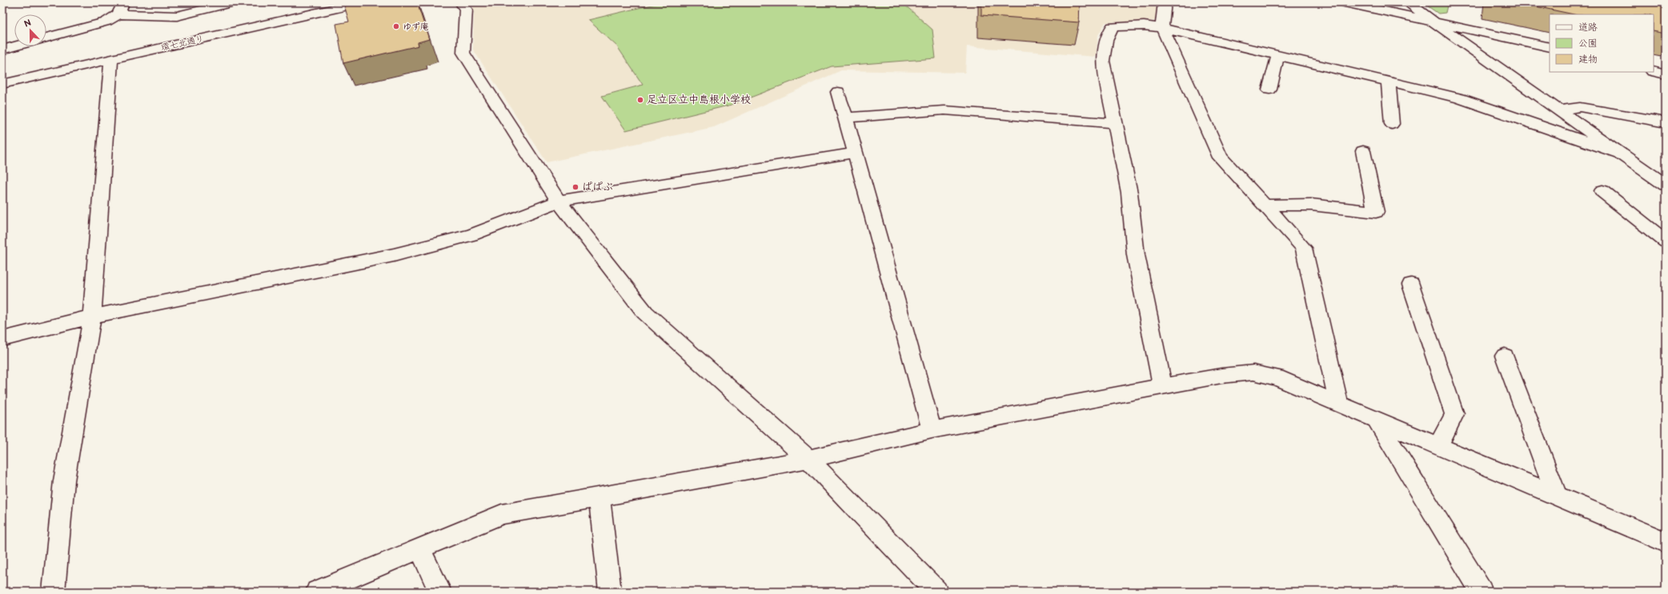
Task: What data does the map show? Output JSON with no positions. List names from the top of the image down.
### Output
{
  "streets": {
    "street": ["環七北通り"]
  },
  "places": ["ゆず庵", "足立区立中島根小学校", "ぱぱぶ"],
  "legend": ["道路", "公園", "建物"],
  "north": "top"
}
